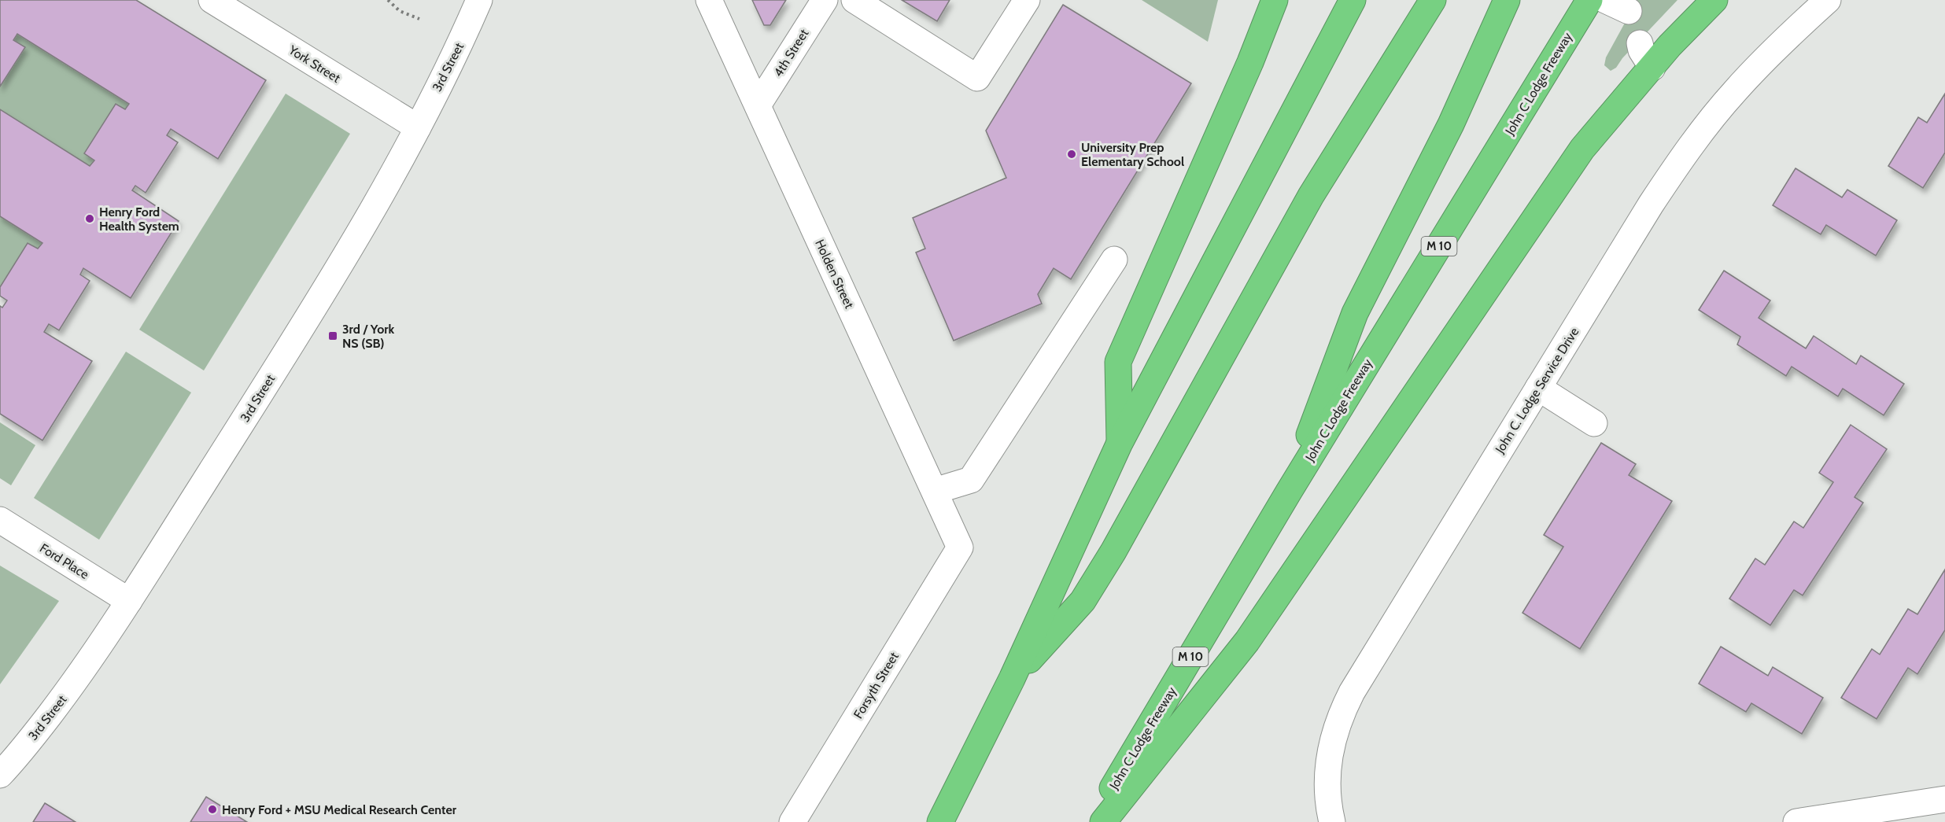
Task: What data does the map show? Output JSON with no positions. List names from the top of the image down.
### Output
{
  "streets": {
    "highway": ["John C Lodge Freeway", "M 10"],
    "street": [
      "4th Street",
      "York Street",
      "3rd Street",
      "Holden Street",
      "John C. Lodge Service Drive",
      "Ford Place",
      "Forsyth Street"
    ]
  },
  "crossings": [
    ["4th Street", "Holden Street"],
    ["York Street", "3rd Street"],
    ["3rd Street", "Ford Place"],
    ["Holden Street", "Forsyth Street"]
  ],
  "places": {
    "other": ["University Prep Elementary School", "Henry Ford Health System", "Henry Ford + MSU Medical Research Center"],
    "transit": ["3rd / York NS (SB)"]
  }
}
